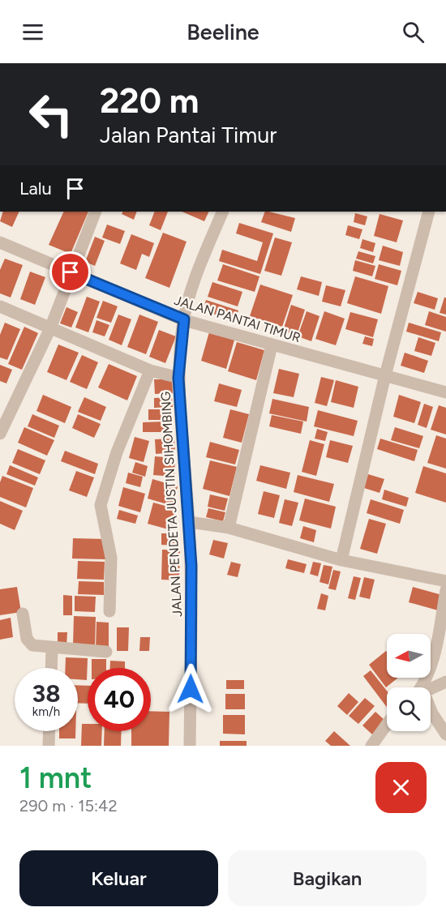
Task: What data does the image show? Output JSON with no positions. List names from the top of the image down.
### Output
{
  "streets": {
    "street": ["JALAN PANTAI TIMUR", "JALAN PENDETA JUSTIN SIHOMBING"]
  },
  "crossings": [
    ["JALAN PANTAI TIMUR", "JALAN PENDETA JUSTIN SIHOMBING"]
  ],
  "north": "left",
  "page": {
    "header": "Beeline",
    "turn": ["220 m", "Jalan Pantai Timur"],
    "then": "Lalu",
    "speed": "38 km/h",
    "limit": "40",
    "heading": ["1 mnt", "290 m · 15:42"],
    "buttons": ["Keluar", "Bagikan"]
  }
}
